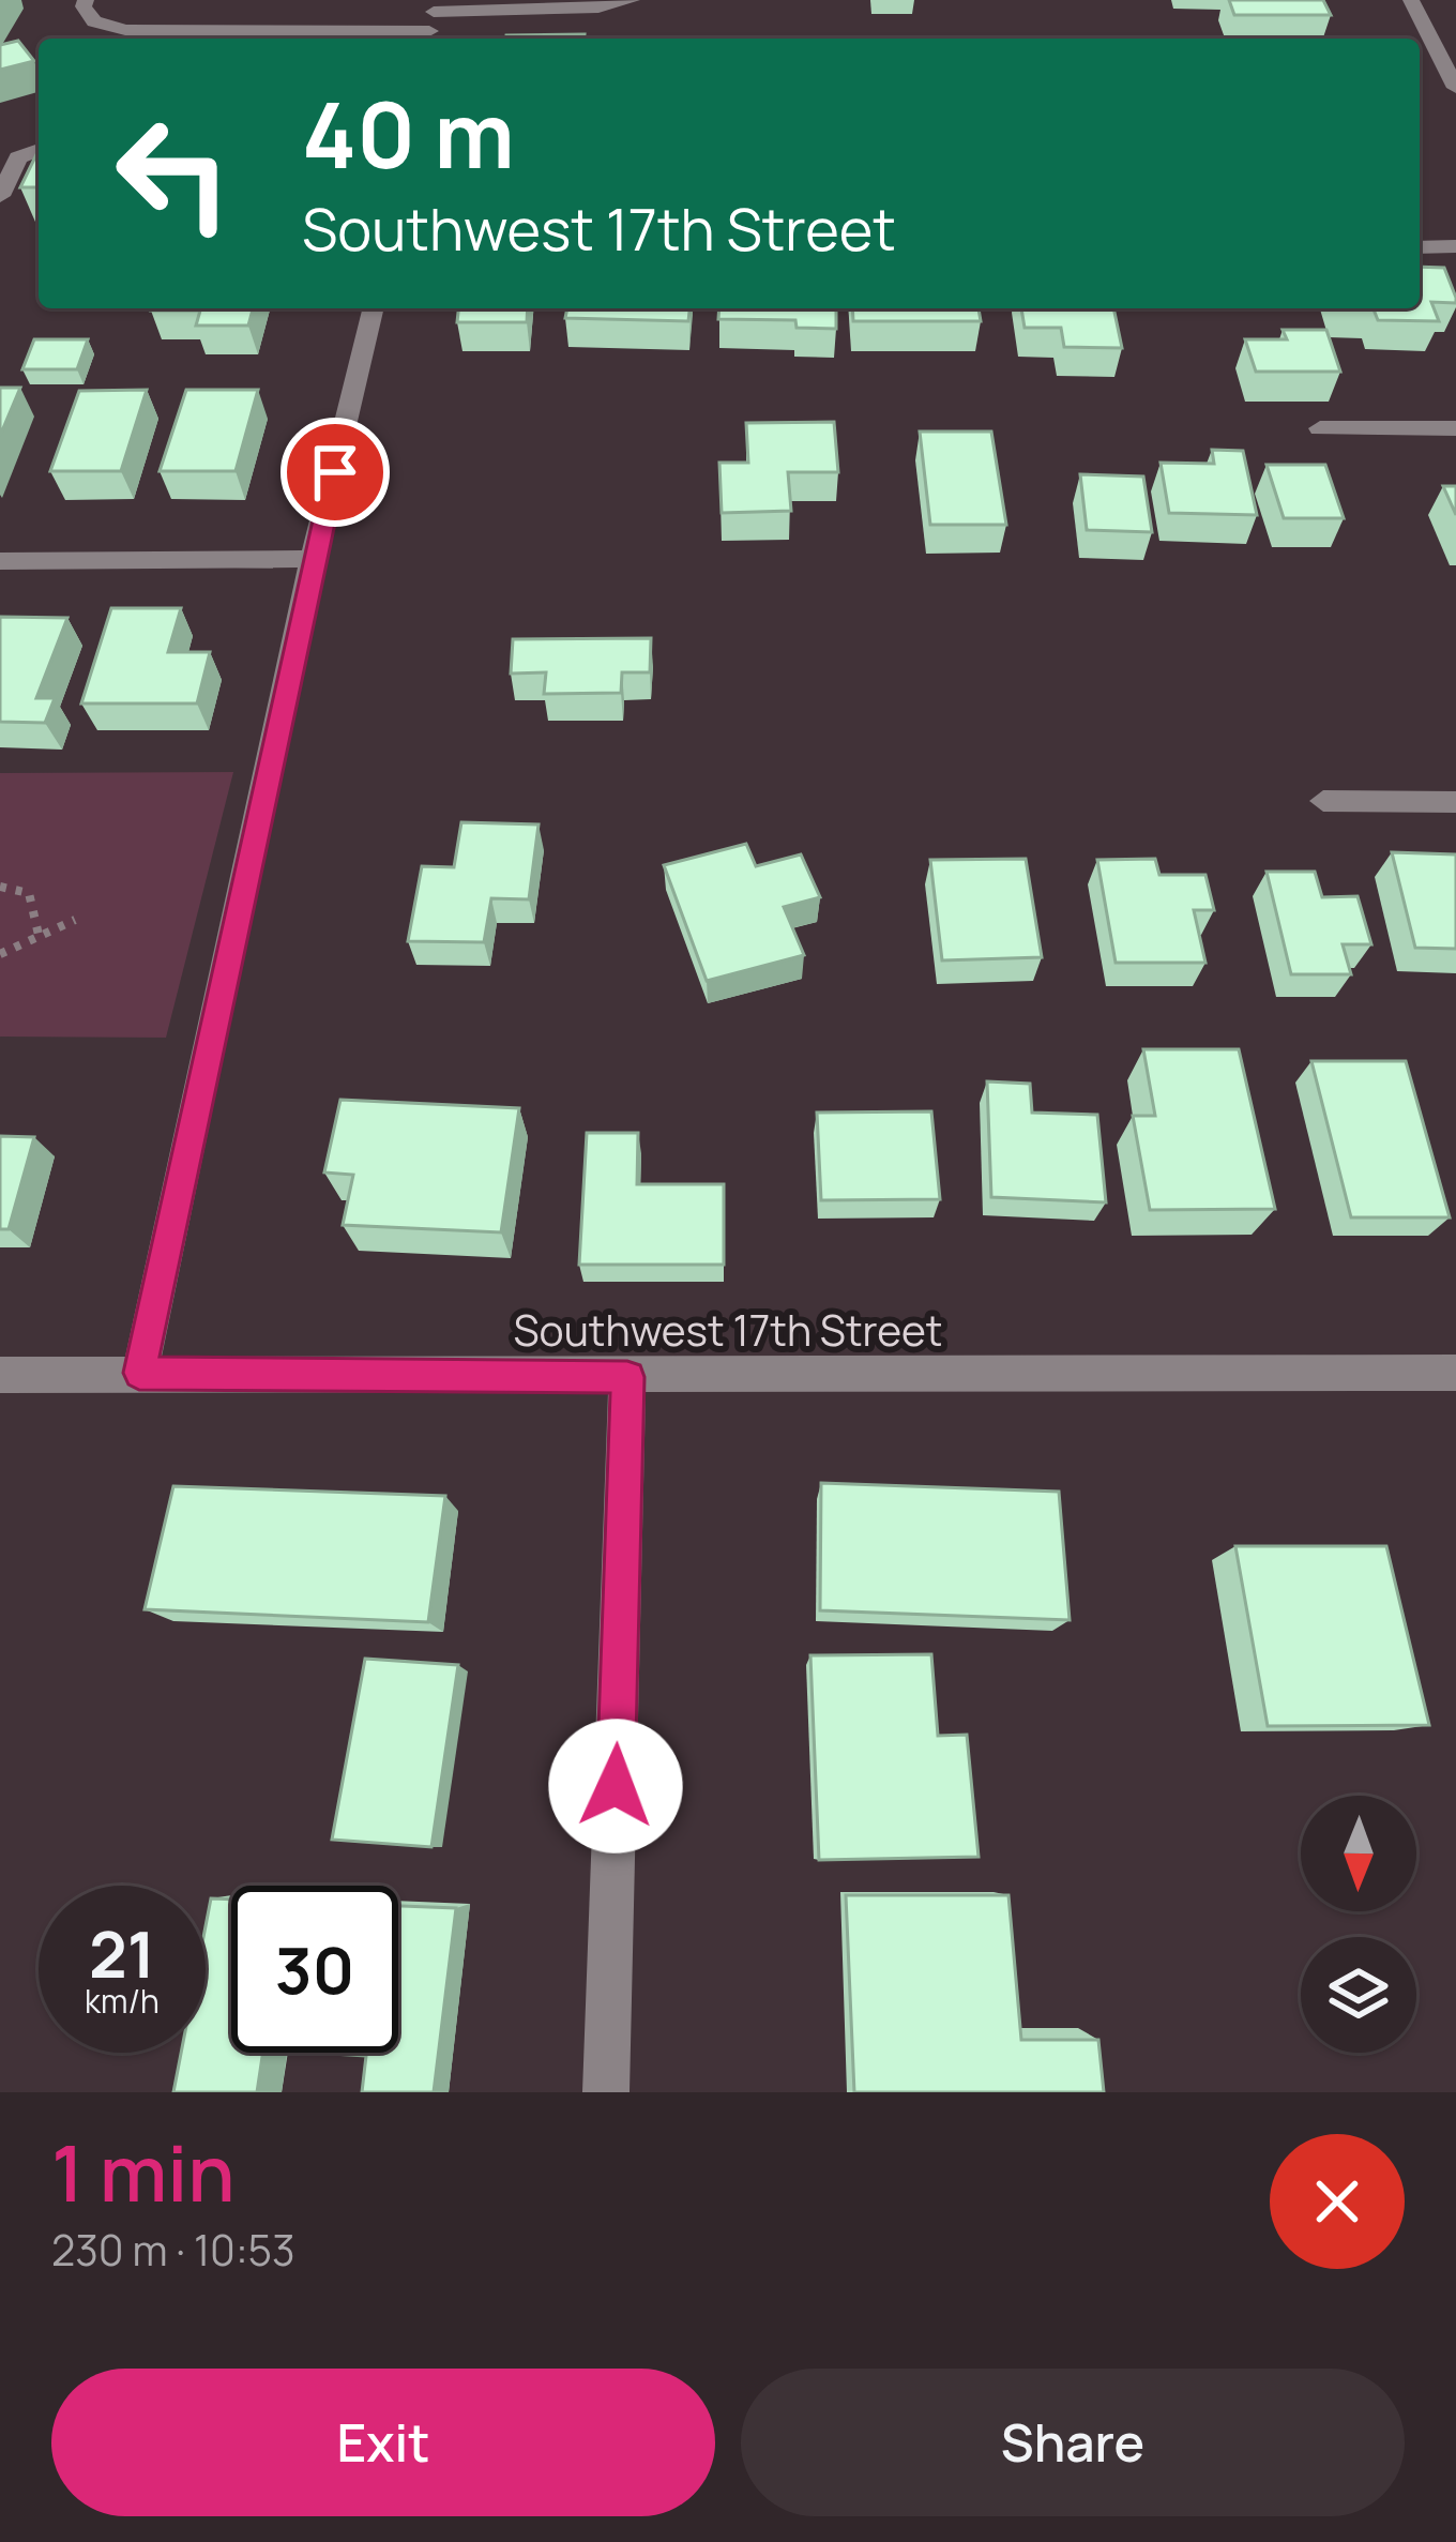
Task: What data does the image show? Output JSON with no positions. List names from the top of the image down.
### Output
{
  "streets": {
    "street": ["Southwest 17th Street"]
  },
  "north": "bottom",
  "page": {
    "turn": ["40 m", "Southwest 17th Street"],
    "speed": "21 km/h",
    "limit": "30",
    "heading": ["1 min", "230 m · 10:53"],
    "buttons": ["Exit", "Share"]
  }
}
